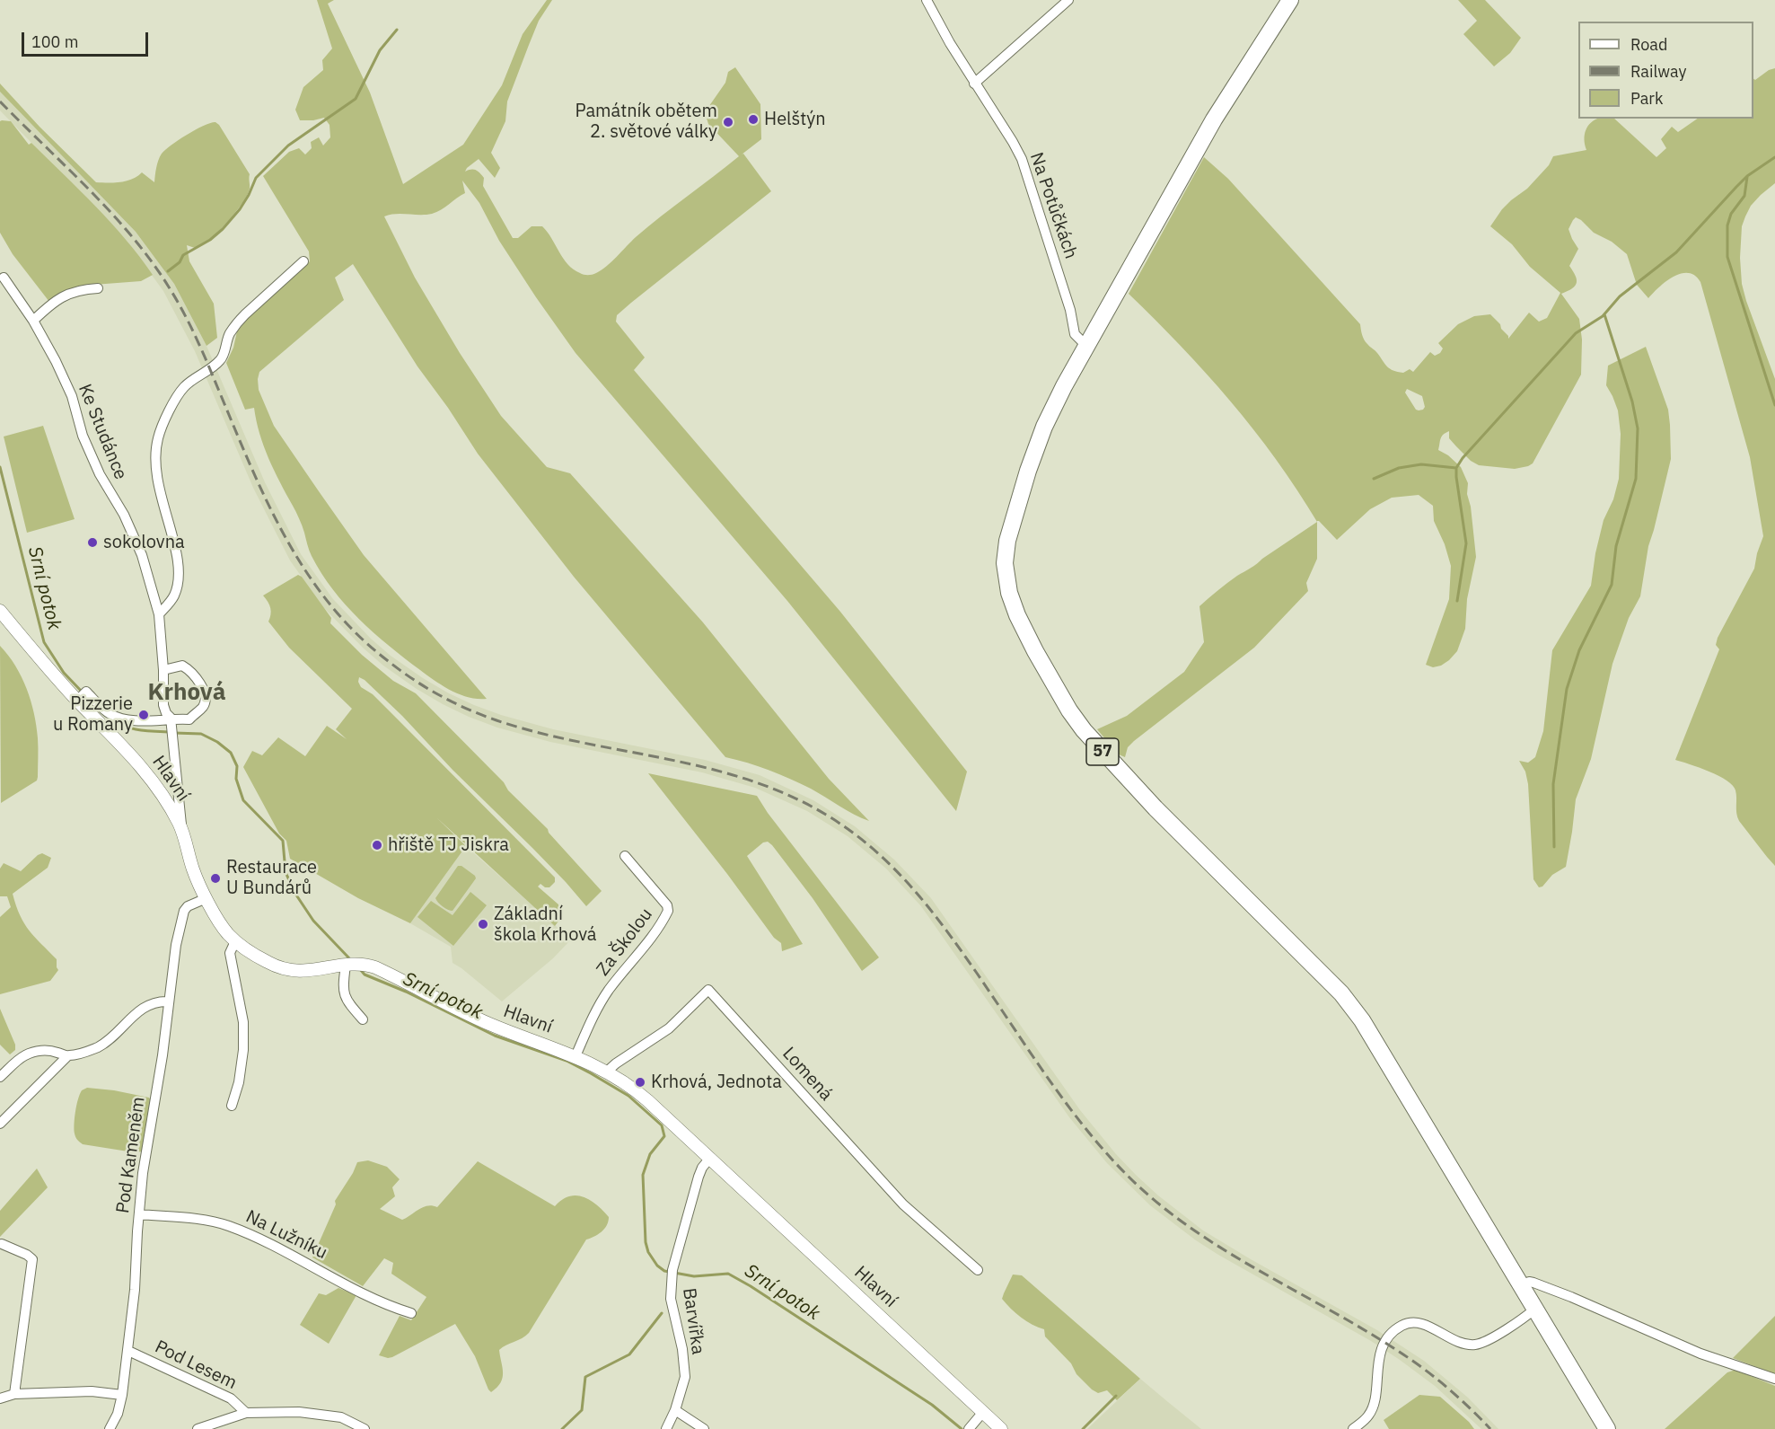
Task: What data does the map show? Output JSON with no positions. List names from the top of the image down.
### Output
{
  "streets": {
    "main road": ["57"],
    "street": [
      "Na Potůčkách",
      "Ke Studánce",
      "Hlavní",
      "Za Školou",
      "Lomená",
      "Pod Kameněm",
      "Na Lužníku",
      "Barvířka",
      "Pod Lesem"
    ]
  },
  "crossings": [
    ["Na Potůčkách", "57"],
    ["Hlavní", "Za Školou"],
    ["Hlavní", "Lomená"],
    ["Hlavní", "Pod Kameněm"],
    ["Hlavní", "Barvířka"],
    ["Pod Kameněm", "Na Lužníku"],
    ["Pod Kameněm", "Pod Lesem"]
  ],
  "districts": ["Krhová"],
  "water": ["Srní potok"],
  "places": [
    "Helštýn",
    "Památník obětem 2. světové války",
    "sokolovna",
    "Pizzerie u Romany",
    "hřiště TJ Jiskra",
    "Restaurace U Bundárů",
    "Základní škola Krhová",
    "Krhová, Jednota"
  ],
  "legend": ["Road", "Railway", "Park"],
  "scale_bar": "100 m"
}
